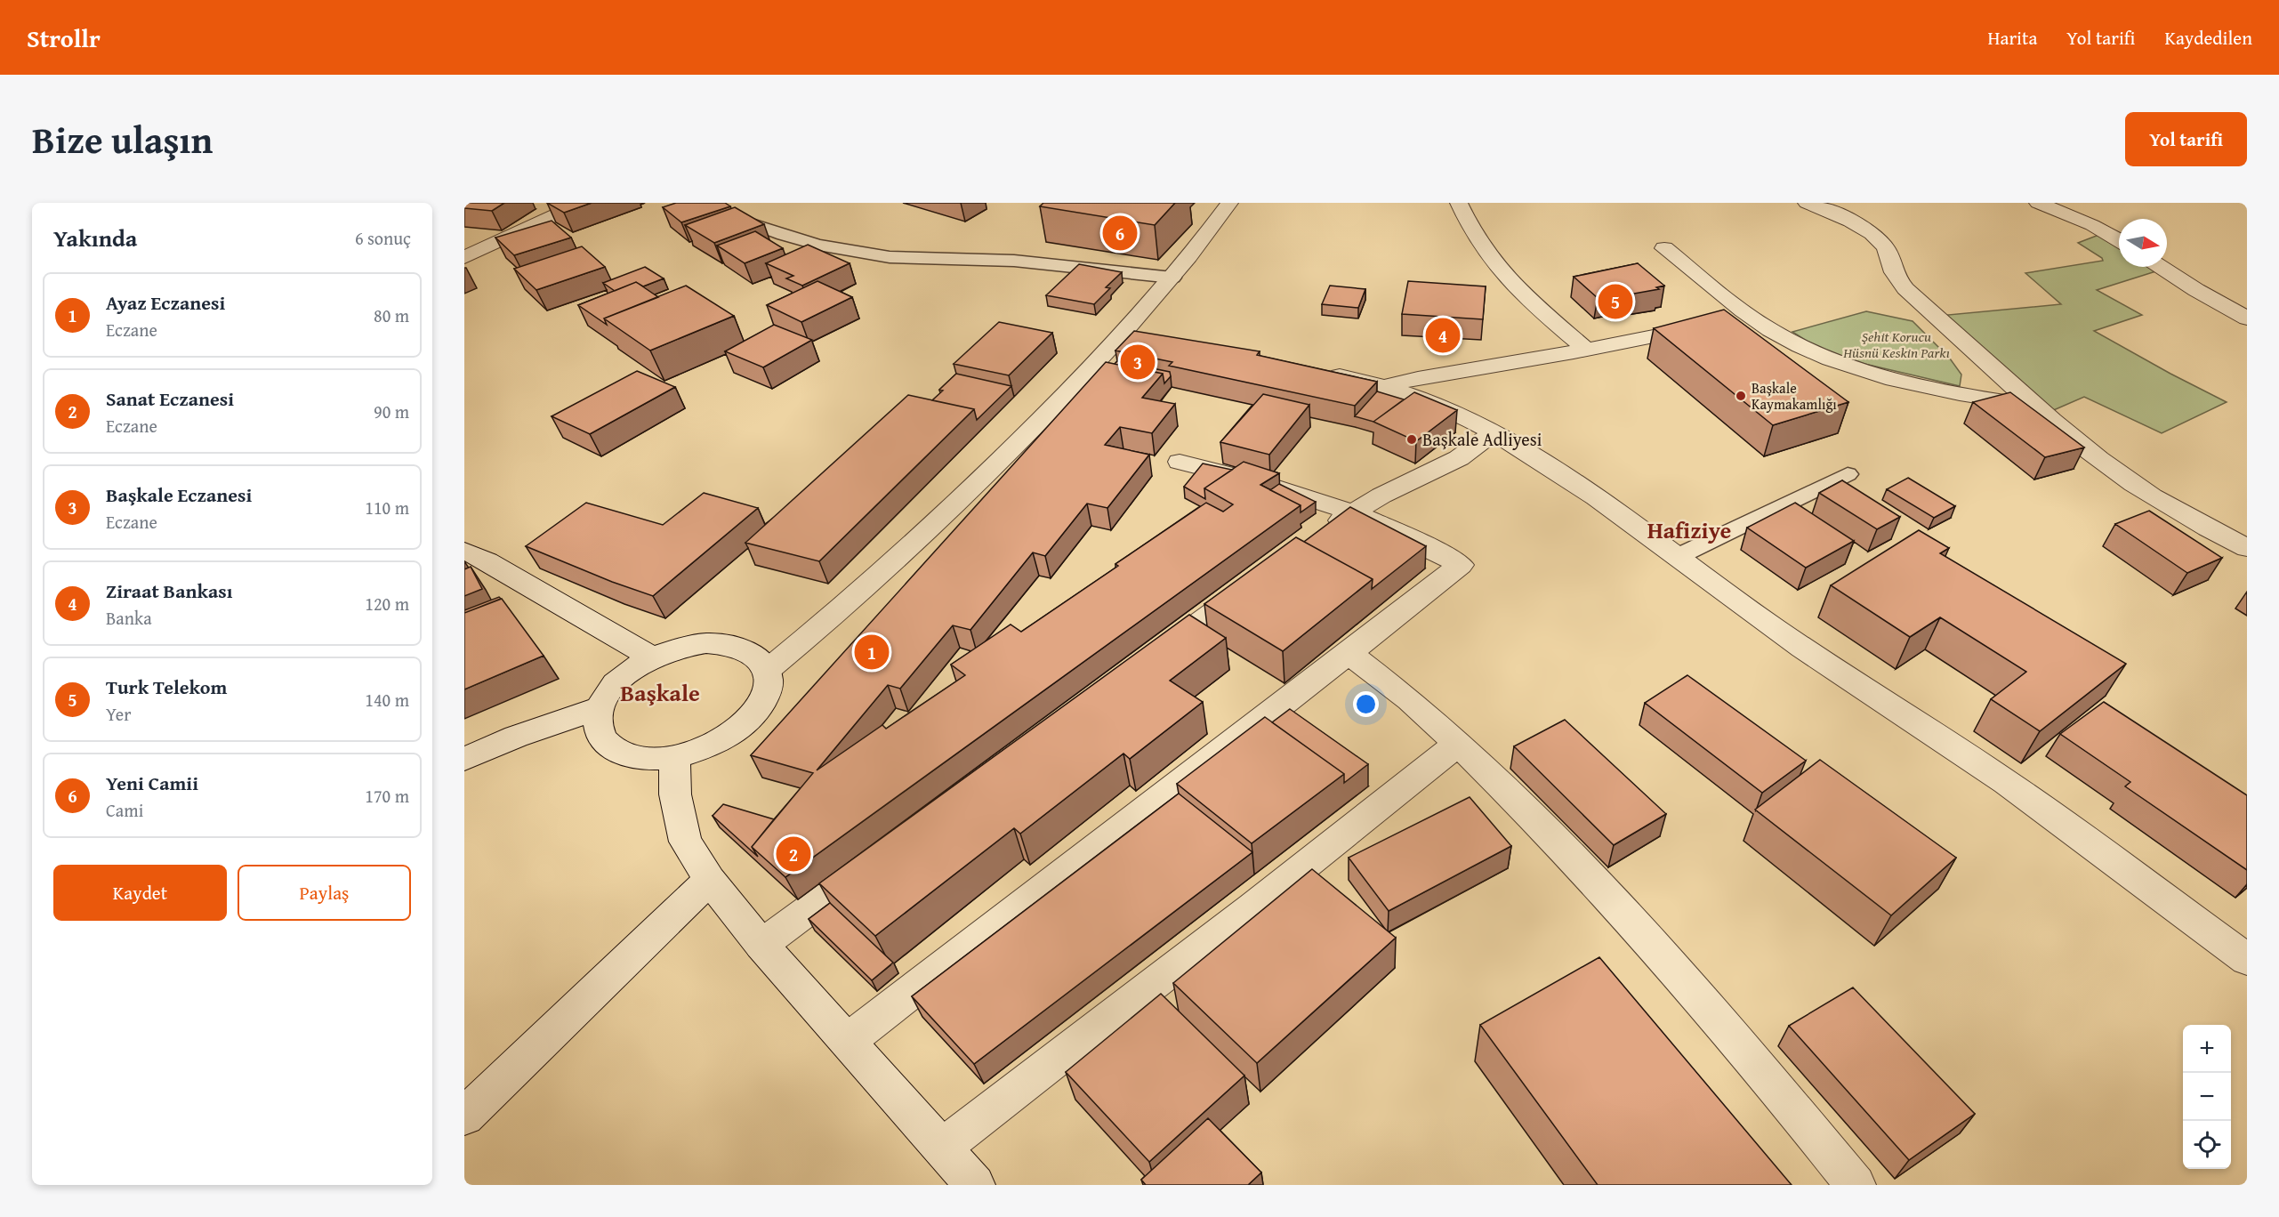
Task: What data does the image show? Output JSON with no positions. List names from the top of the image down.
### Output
{
  "districts": ["Hafiziye", "Başkale"],
  "parks": ["Şehit Korucu Hüsnü Keskin Parkı"],
  "places": ["Başkale Kaymakamlığı", "Başkale Adliyesi"],
  "north": "right",
  "page": {
    "header": "Strollr",
    "nav": ["Harita", "Yol tarifi", "Kaydedilen"],
    "title": "Bize ulaşın",
    "buttons": [
      "Yol tarifi",
      ["Kaydet", "Paylaş"]
    ],
    "heading": ["Yakında", "6 sonuç"],
    "pins": [
      "6",
      "5",
      "4",
      "3",
      "1",
      "2"
    ],
    "list": [
      {
        "mark": "1",
        "name": "Ayaz Eczanesi",
        "note": "Eczane",
        "value": "80 m"
      },
      {
        "mark": "2",
        "name": "Sanat Eczanesi",
        "note": "Eczane",
        "value": "90 m"
      },
      {
        "mark": "3",
        "name": "Başkale Eczanesi",
        "note": "Eczane",
        "value": "110 m"
      },
      {
        "mark": "4",
        "name": "Ziraat Bankası",
        "note": "Banka",
        "value": "120 m"
      },
      {
        "mark": "5",
        "name": "Turk Telekom",
        "note": "Yer",
        "value": "140 m"
      },
      {
        "mark": "6",
        "name": "Yeni Camii",
        "note": "Cami",
        "value": "170 m"
      }
    ],
    "map_buttons": ["+", "−"]
  }
}
